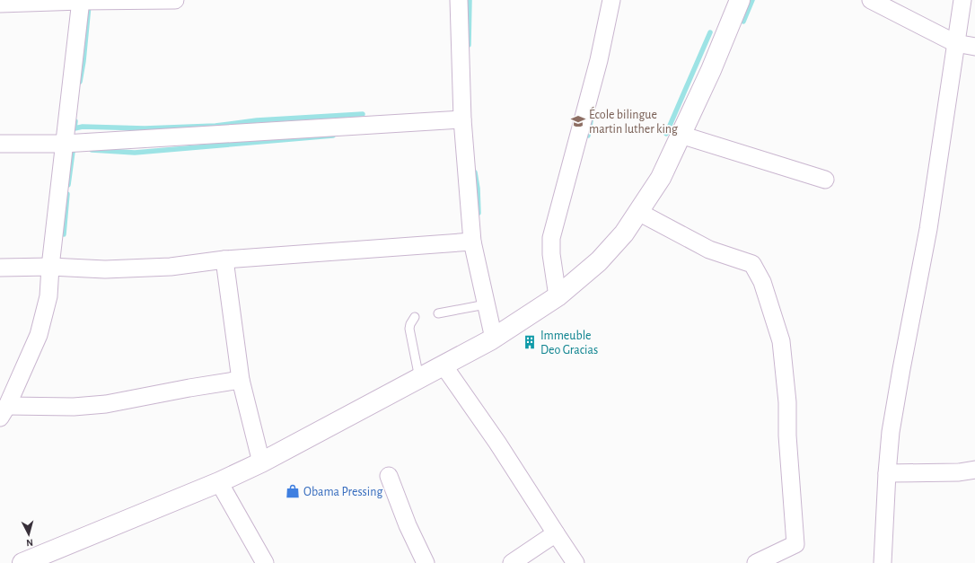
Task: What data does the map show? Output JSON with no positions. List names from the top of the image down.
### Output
{
  "places": {
    "school or university": ["École bilingue martin luther king"],
    "building": ["Immeuble Deo Gracias"],
    "shop": ["Obama Pressing"]
  },
  "north": "bottom"
}
